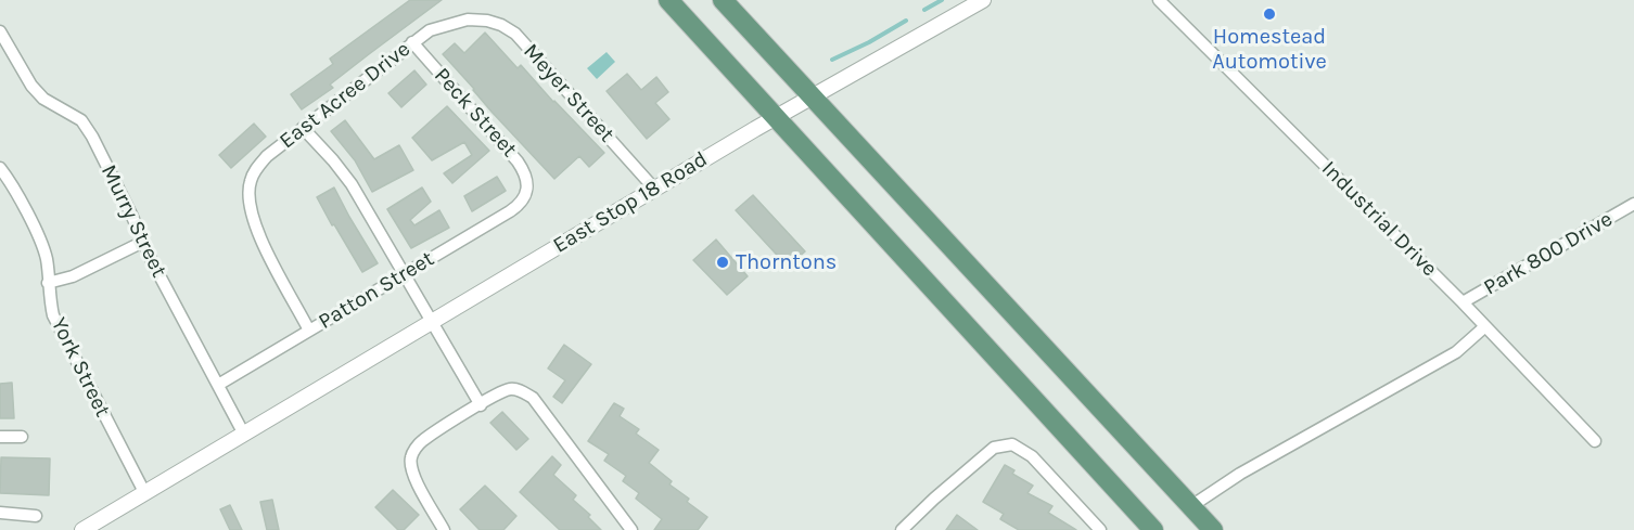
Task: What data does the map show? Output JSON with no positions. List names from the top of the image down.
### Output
{
  "streets": {
    "street": [
      "Meyer Street",
      "East Acree Drive",
      "Peck Street",
      "East Stop 18 Road",
      "Industrial Drive",
      "Murry Street",
      "Park 800 Drive",
      "Patton Street",
      "York Street"
    ]
  },
  "crossings": [
    ["Meyer Street", "East Acree Drive"],
    ["Meyer Street", "East Stop 18 Road"],
    ["East Acree Drive", "Peck Street"],
    ["East Acree Drive", "Patton Street"],
    ["Peck Street", "Patton Street"],
    ["East Stop 18 Road", "Murry Street"],
    ["East Stop 18 Road", "York Street"],
    ["Industrial Drive", "Park 800 Drive"],
    ["Murry Street", "Patton Street"]
  ],
  "places": ["Homestead Automotive", "Thorntons"]
}
